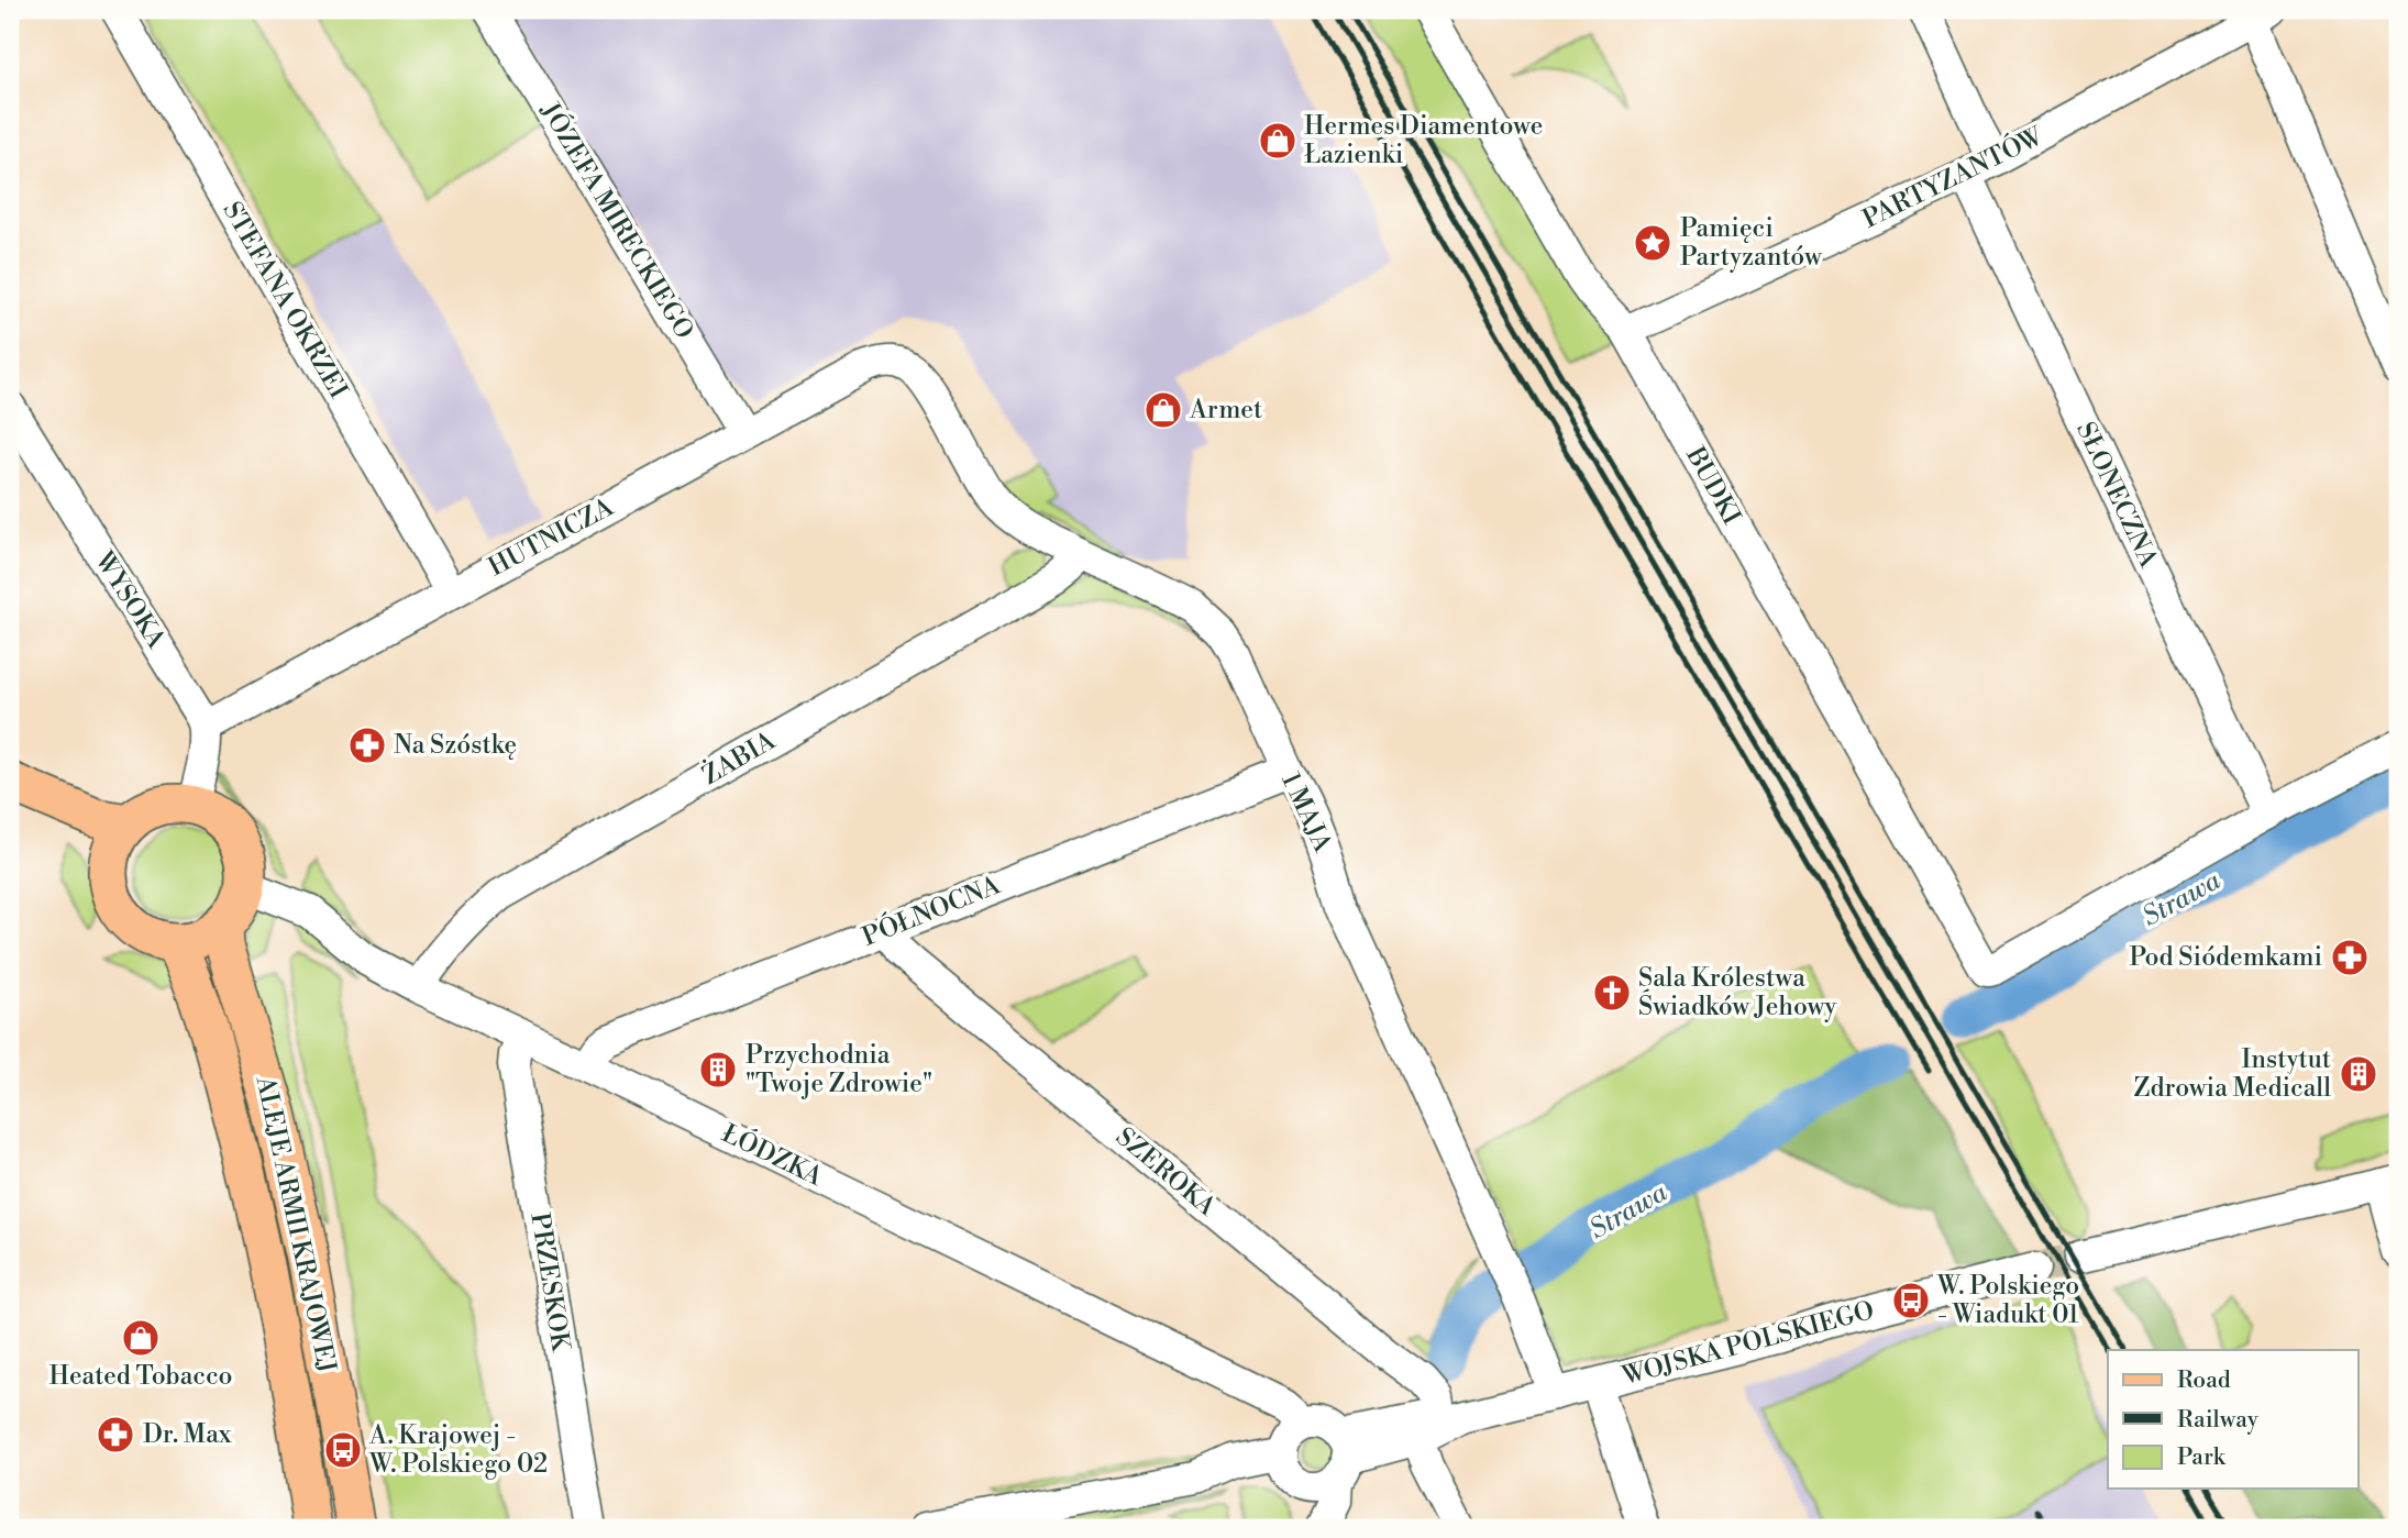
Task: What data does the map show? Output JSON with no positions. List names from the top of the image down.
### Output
{
  "streets": {
    "main road": ["ALEJE ARMII KRAJOWEJ"],
    "street": [
      "PARTYZANTÓW",
      "JÓZEFA MIRECKIEGO",
      "STEFANA OKRZEI",
      "BUDKI",
      "SŁONECZNA",
      "HUTNICZA",
      "WYSOKA",
      "ŻABIA",
      "1 MAJA",
      "PÓŁNOCNA",
      "ŁÓDZKA",
      "SZEROKA",
      "PRZESKOK",
      "WOJSKA POLSKIEGO"
    ]
  },
  "crossings": [
    ["PARTYZANTÓW", "BUDKI"],
    ["PARTYZANTÓW", "SŁONECZNA"],
    ["JÓZEFA MIRECKIEGO", "HUTNICZA"],
    ["STEFANA OKRZEI", "HUTNICZA"],
    ["BUDKI", "SŁONECZNA"],
    ["HUTNICZA", "WYSOKA"],
    ["HUTNICZA", "1 MAJA"],
    ["ŻABIA", "1 MAJA"],
    ["ŻABIA", "ŁÓDZKA"],
    ["1 MAJA", "PÓŁNOCNA"],
    ["1 MAJA", "WOJSKA POLSKIEGO"],
    ["PÓŁNOCNA", "ŁÓDZKA"],
    ["PÓŁNOCNA", "SZEROKA"],
    ["ŁÓDZKA", "ALEJE ARMII KRAJOWEJ"],
    ["ŁÓDZKA", "PRZESKOK"],
    ["ŁÓDZKA", "WOJSKA POLSKIEGO"],
    ["SZEROKA", "WOJSKA POLSKIEGO"]
  ],
  "water": ["Strawa"],
  "places": {
    "shop": ["Hermes Diamentowe Łazienki", "Armet", "Heated Tobacco"],
    "place": ["Pamięci Partyzantów"],
    "pharmacy": ["Na Szóstkę", "Pod Siódemkami", "Dr. Max"],
    "church": ["Sala Królestwa Świadków Jehowy"],
    "building": ["Przychodnia \"Twoje Zdrowie\"", "Instytut Zdrowia Medicall"],
    "bus stop": ["W. Polskiego - Wiadukt 01", "A. Krajowej - W. Polskiego 02"]
  },
  "legend": ["Road", "Railway", "Park"]
}
